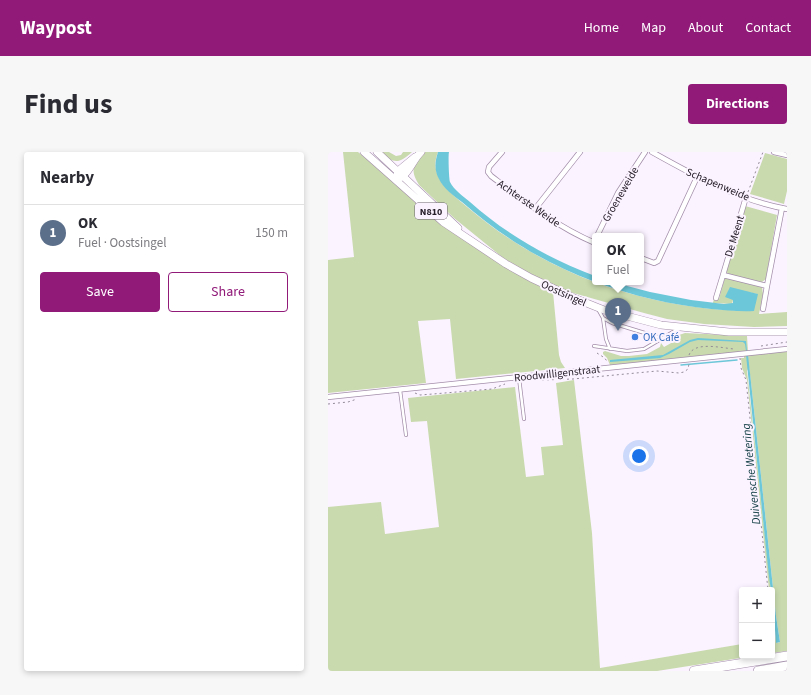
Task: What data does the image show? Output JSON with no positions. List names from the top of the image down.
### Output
{
  "streets": {
    "main road": ["N810", "Oostsingel"],
    "street": [
      "Schapenweide",
      "Groeneweide",
      "Achterste Weide",
      "De Meent",
      "Roodwilligenstraat"
    ]
  },
  "crossings": [
    ["Schapenweide", "De Meent"]
  ],
  "water": ["Duivensche Wetering"],
  "places": ["OK Café"],
  "page": {
    "header": "Waypost",
    "nav": [
      "Home",
      "Map",
      "About",
      "Contact"
    ],
    "title": "Find us",
    "buttons": [
      "Directions",
      ["Save", "Share"]
    ],
    "heading": "Nearby",
    "list": [
      {
        "mark": "1",
        "name": "OK",
        "note": "Fuel · Oostsingel",
        "value": "150 m"
      }
    ],
    "popup": ["OK", "Fuel"],
    "pins": "1",
    "map_buttons": ["+", "−"]
  }
}
